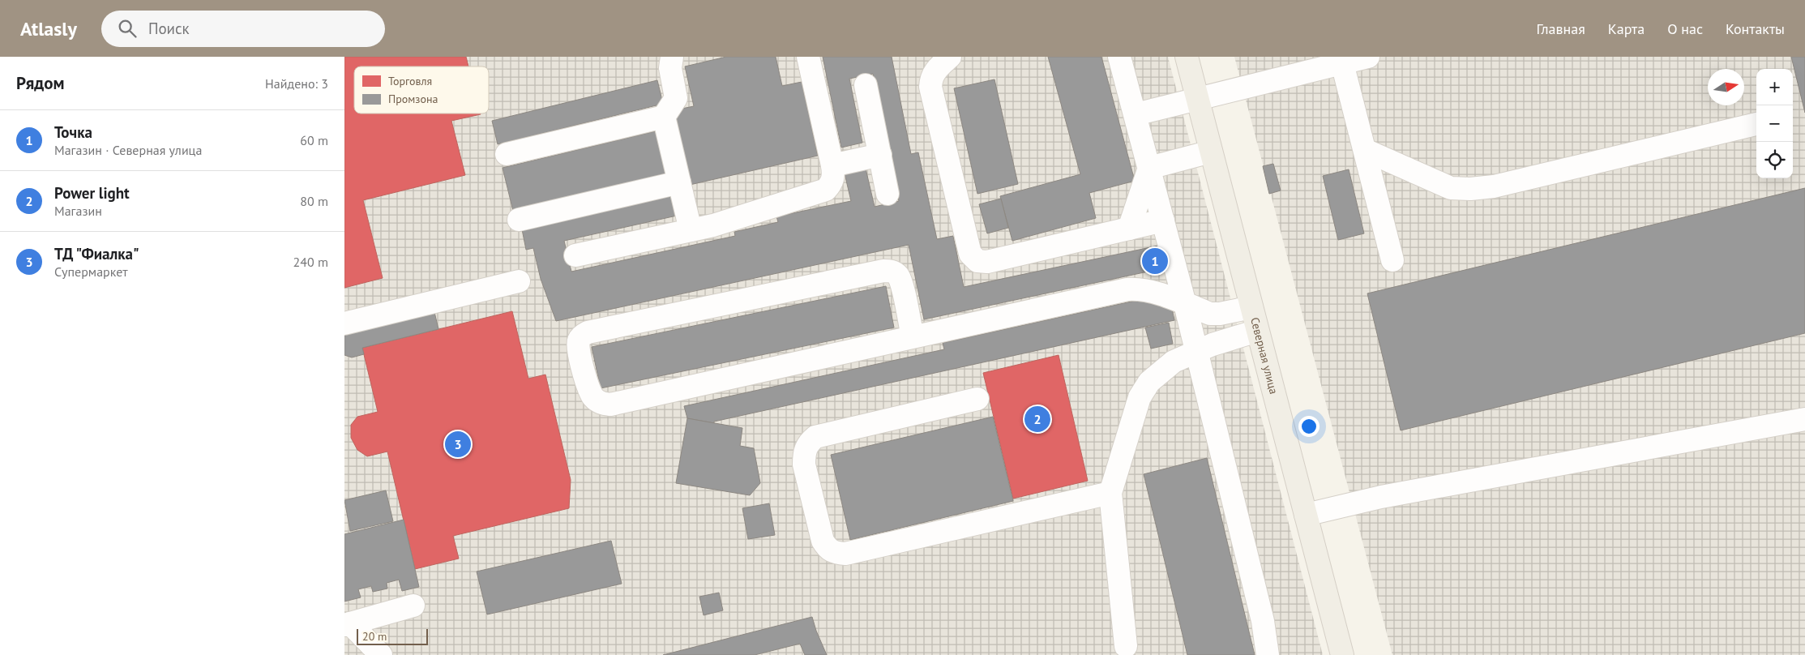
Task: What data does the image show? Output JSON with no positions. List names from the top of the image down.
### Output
{
  "streets": {
    "main road": ["Северная улица"]
  },
  "legend": ["Торговля", "Промзона"],
  "scale_bar": "20 m",
  "north": "right",
  "page": {
    "header": "Atlasly",
    "search": "Поиск",
    "nav": [
      "Главная",
      "Карта",
      "О нас",
      "Контакты"
    ],
    "heading": ["Рядом", "Найдено: 3"],
    "map_buttons": ["+", "−"],
    "list": [
      {
        "mark": "1",
        "name": "Точка",
        "note": "Магазин · Северная улица",
        "value": "60 m"
      },
      {
        "mark": "2",
        "name": "Power light",
        "note": "Магазин",
        "value": "80 m"
      },
      {
        "mark": "3",
        "name": "ТД \"Фиалка\"",
        "note": "Супермаркет",
        "value": "240 m"
      }
    ],
    "pins": ["1", "2", "3"],
    "scale": "20 m"
  }
}
